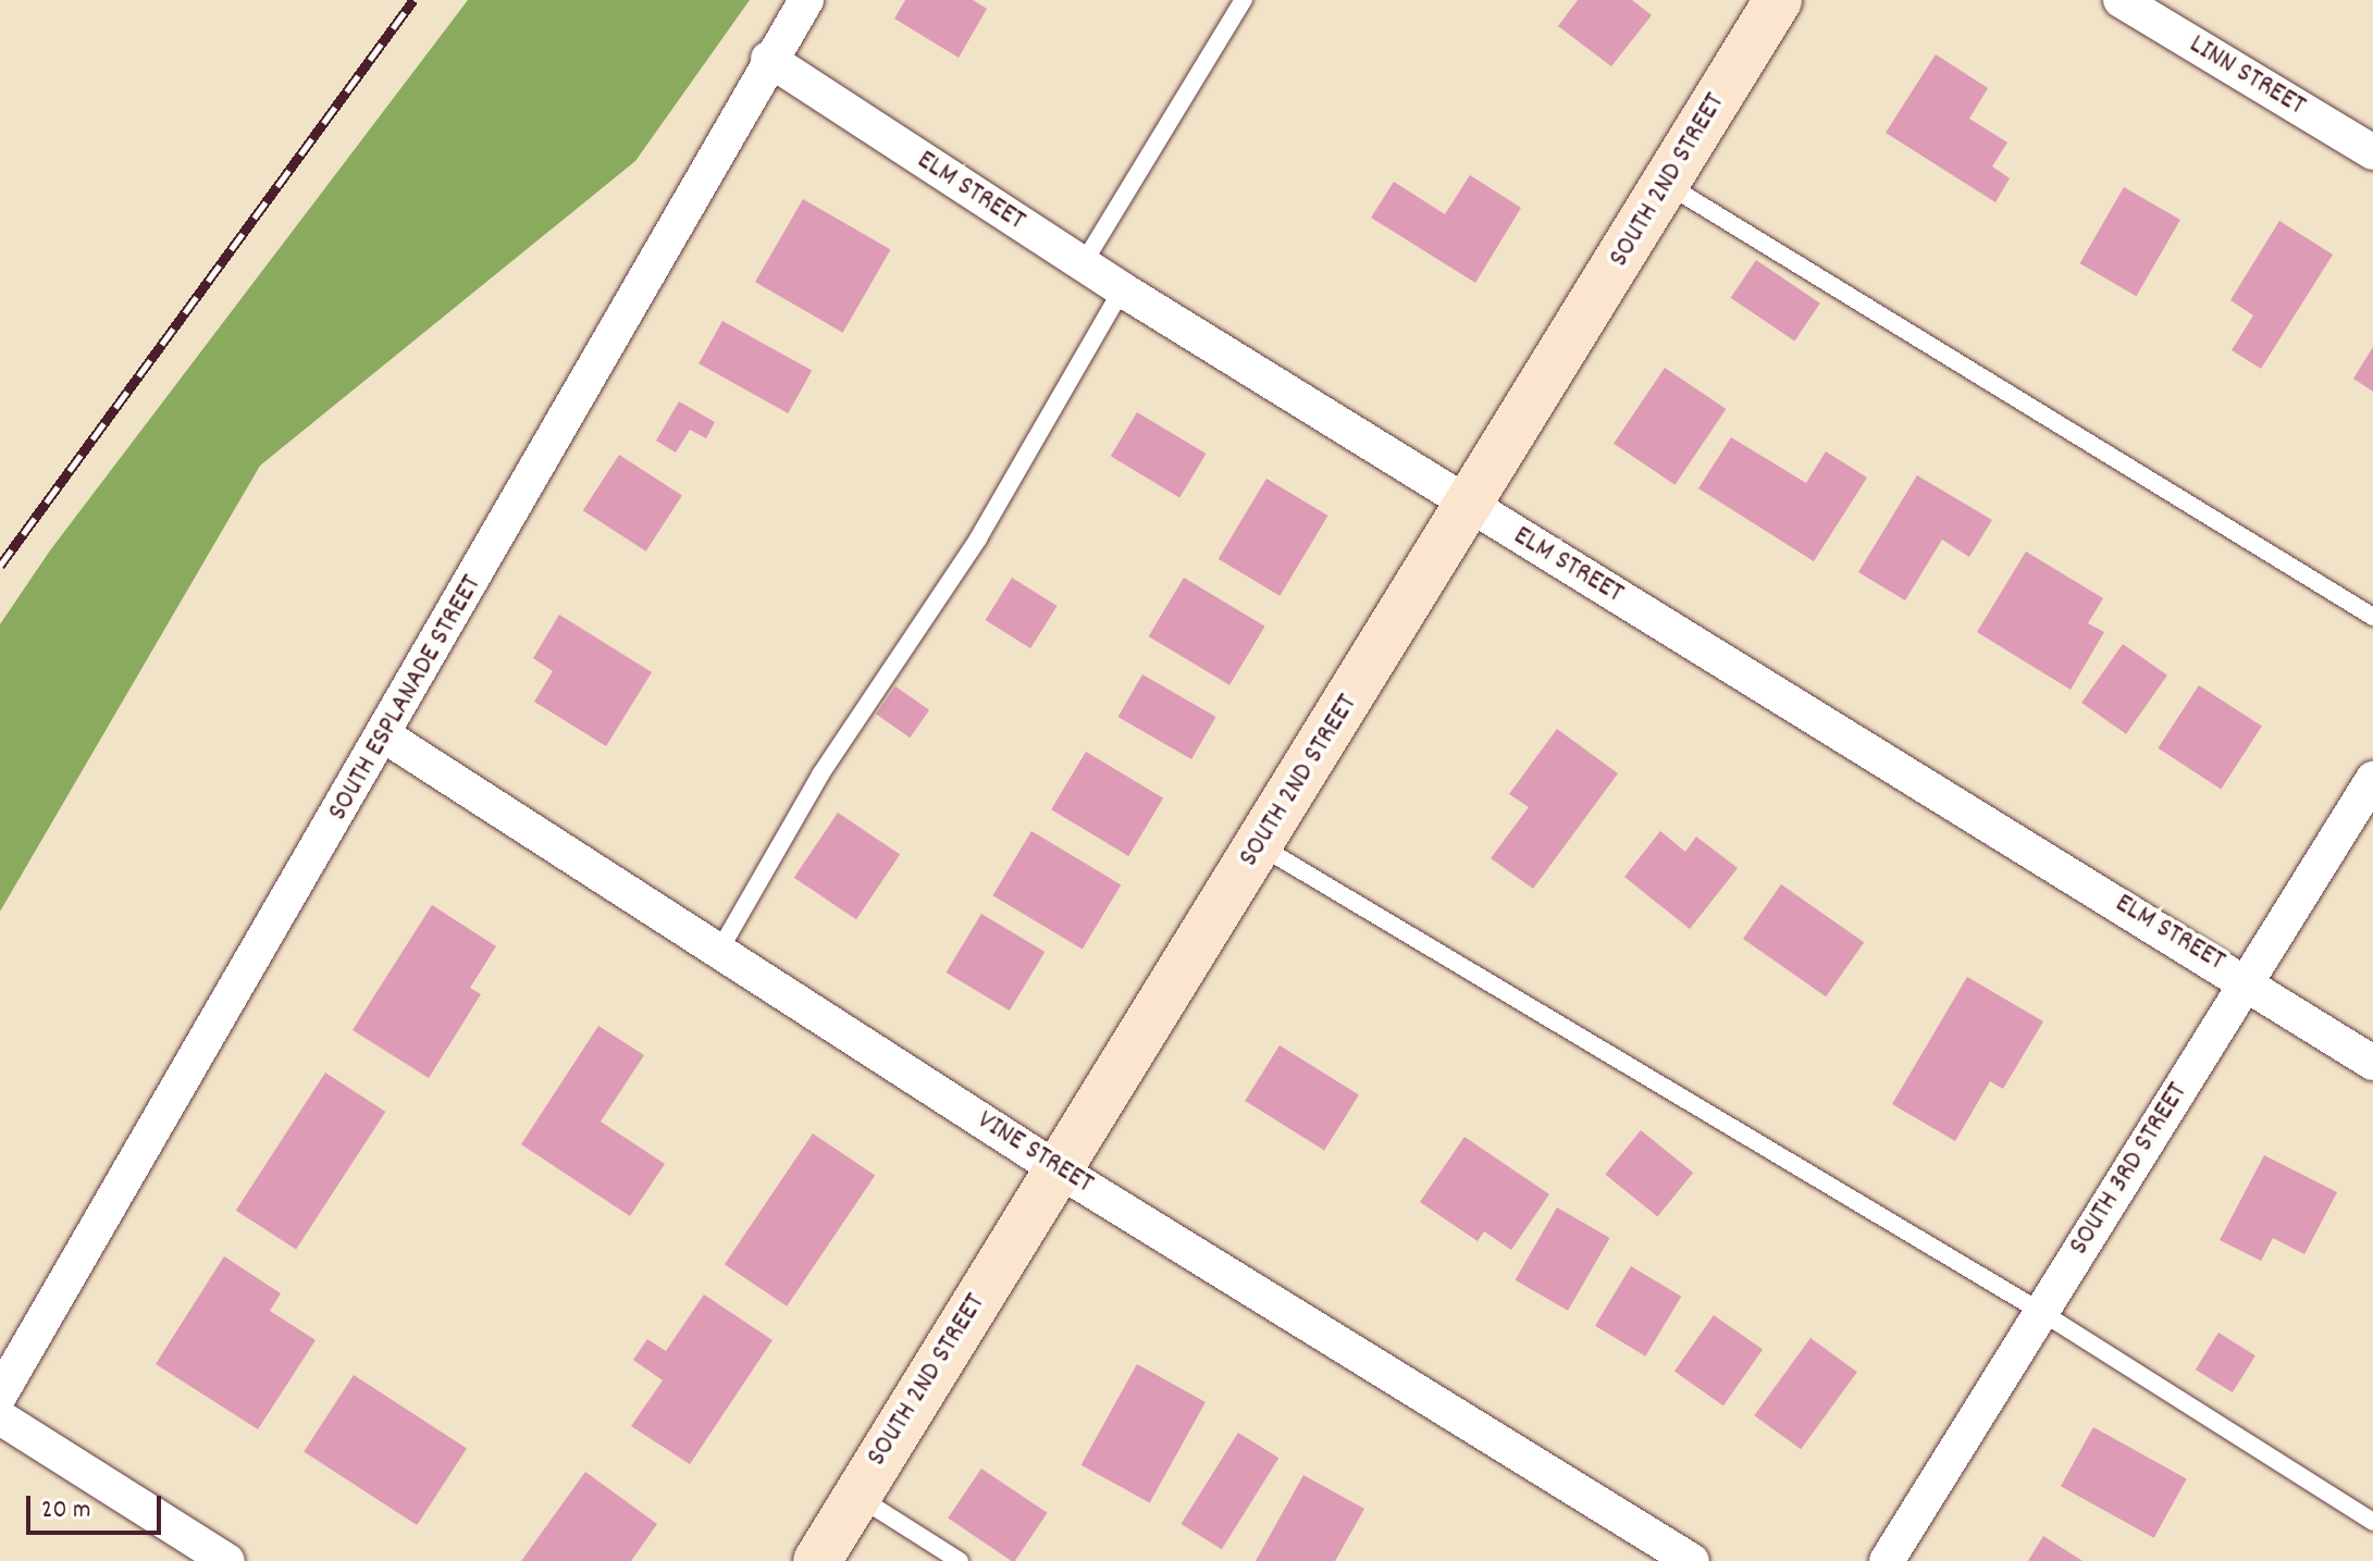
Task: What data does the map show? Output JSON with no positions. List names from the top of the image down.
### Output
{
  "streets": {
    "street": [
      "LINN STREET",
      "SOUTH 2ND STREET",
      "ELM STREET",
      "SOUTH ESPLANADE STREET",
      "VINE STREET",
      "SOUTH 3RD STREET"
    ]
  },
  "crossings": [
    ["SOUTH 2ND STREET", "ELM STREET"],
    ["SOUTH 2ND STREET", "VINE STREET"],
    ["ELM STREET", "SOUTH ESPLANADE STREET"],
    ["ELM STREET", "SOUTH 3RD STREET"],
    ["SOUTH ESPLANADE STREET", "VINE STREET"]
  ],
  "scale_bar": "20 m"
}
